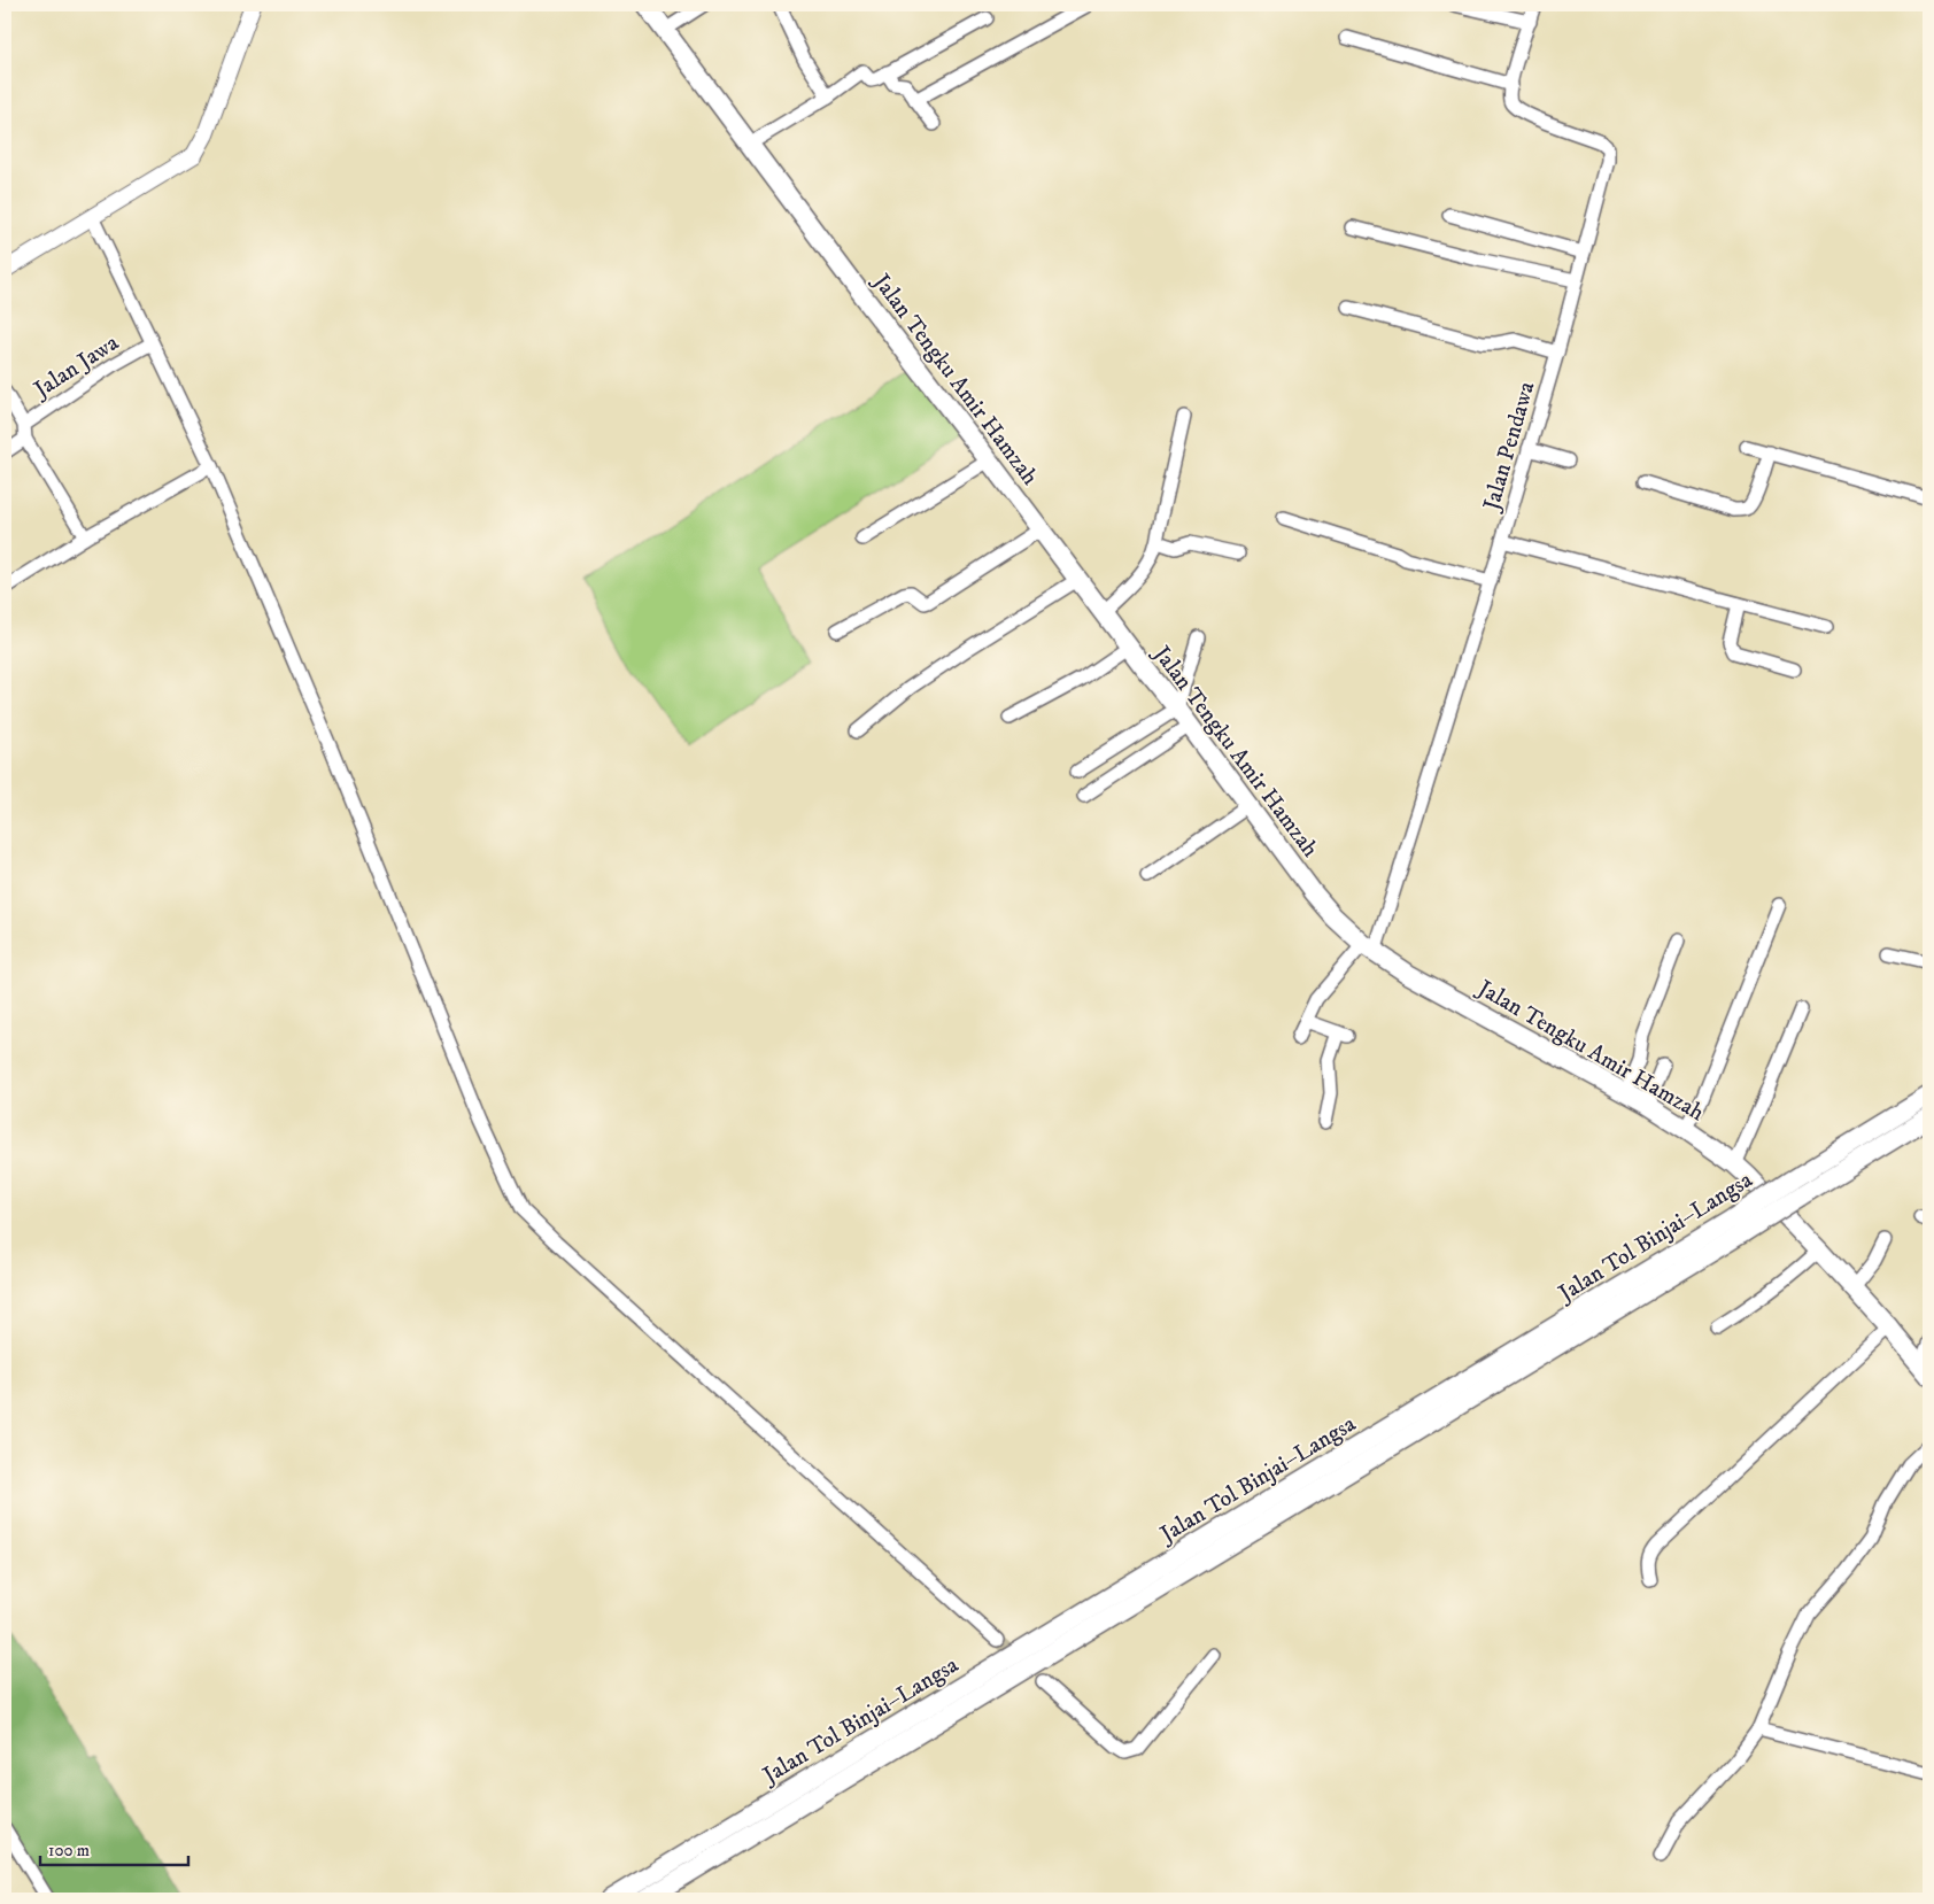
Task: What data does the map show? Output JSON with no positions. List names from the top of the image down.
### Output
{
  "streets": {
    "highway": ["Jalan Tengku Amir Hamzah", "Jalan Tol Binjai–Langsa"],
    "street": ["Jalan Jawa", "Jalan Pendawa"]
  },
  "crossings": [
    ["Jalan Tengku Amir Hamzah", "Jalan Pendawa"]
  ],
  "scale_bar": "100 m"
}
